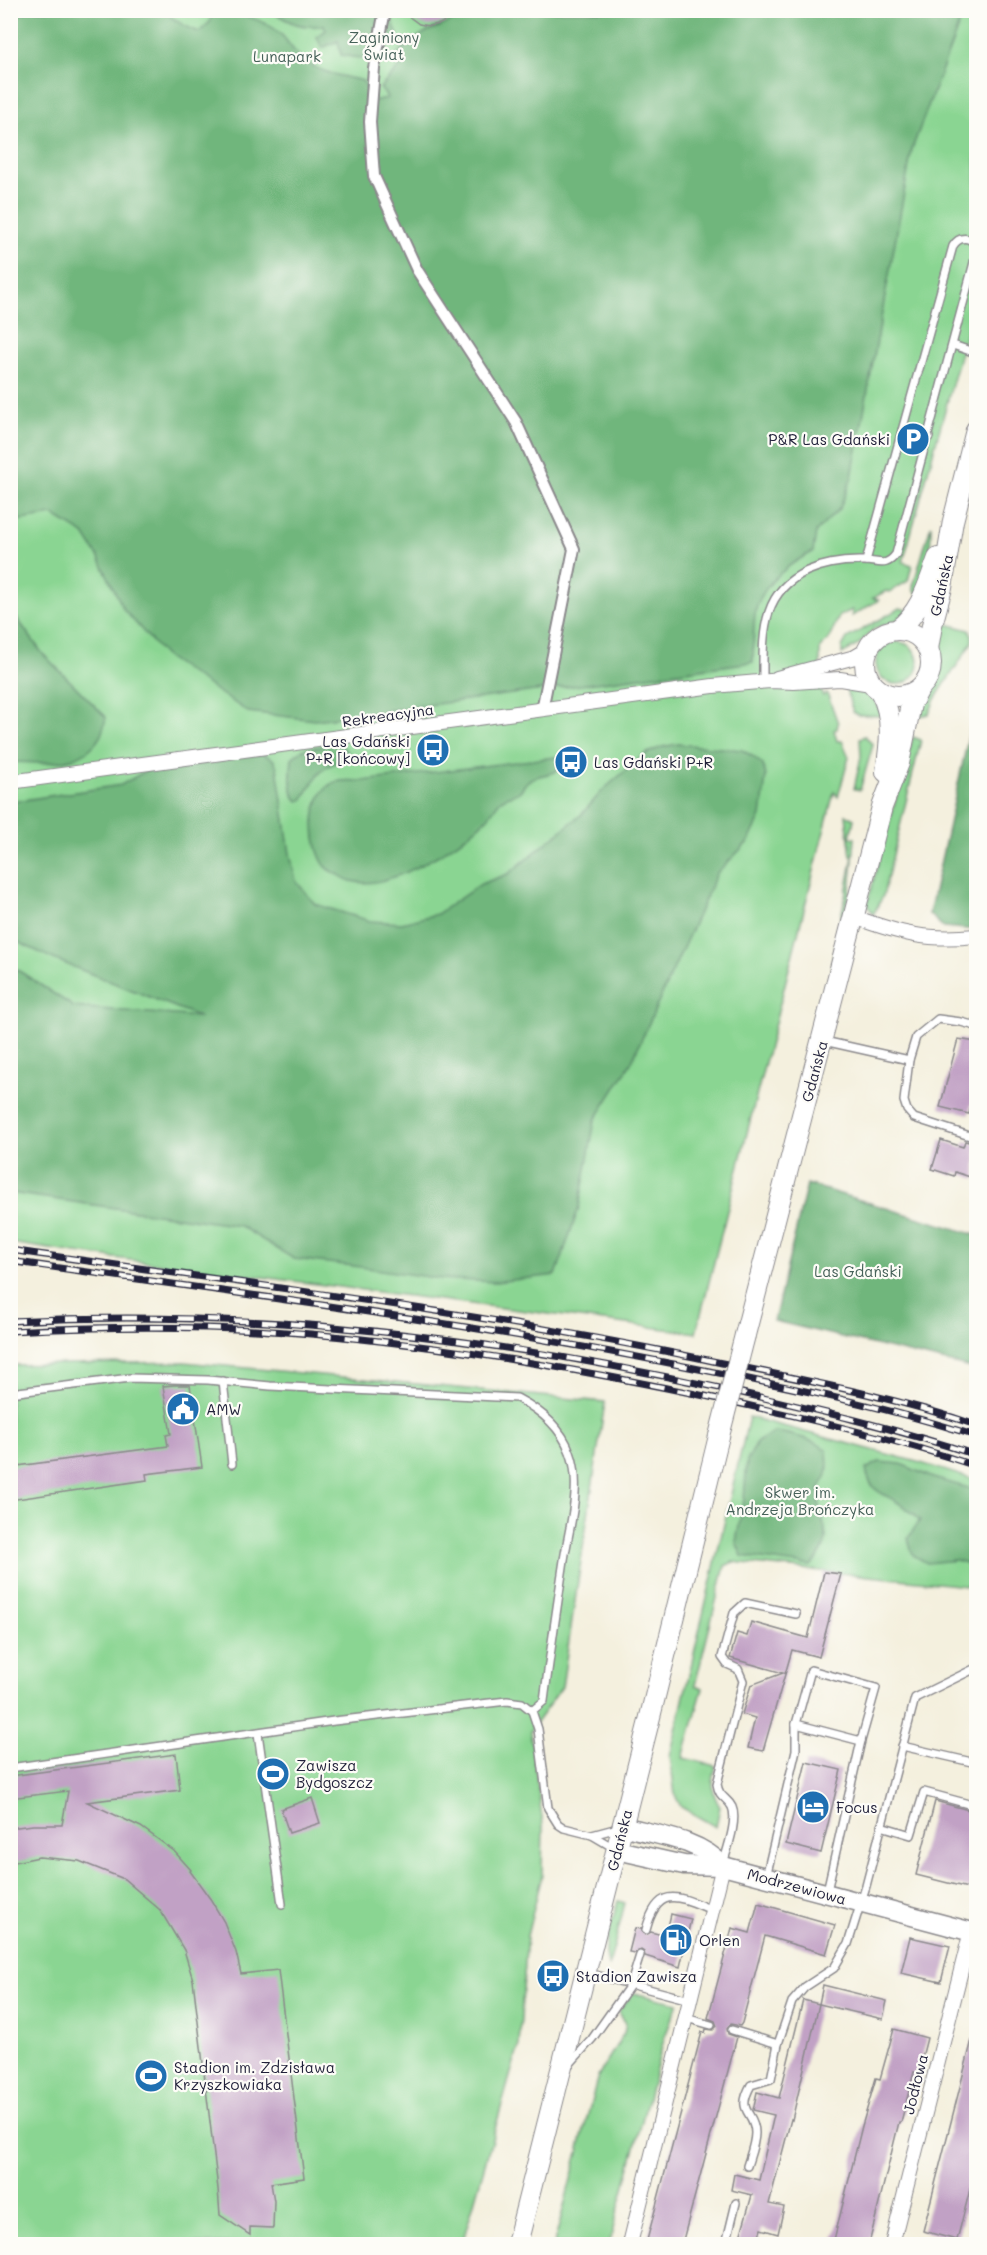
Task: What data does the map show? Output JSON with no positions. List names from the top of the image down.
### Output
{
  "streets": {
    "main road": ["Gdańska"],
    "street": ["Rekreacyjna", "Modrzewiowa", "Jodłowa"]
  },
  "crossings": [
    ["Gdańska", "Rekreacyjna"],
    ["Gdańska", "Modrzewiowa"],
    ["Modrzewiowa", "Jodłowa"]
  ],
  "parks": [
    "Zaginiony Świat",
    "Lunapark",
    "Las Gdański",
    "Skwer im. Andrzeja Brończyka"
  ],
  "places": {
    "parking": ["P&R Las Gdański"],
    "bus stop": ["Las Gdański P+R [końcowy]", "Las Gdański P+R", "Stadion Zawisza"],
    "public building": ["AMW"],
    "sports": ["Zawisza Bydgoszcz", "Stadion im. Zdzisława Krzyszkowiaka"],
    "hotel": ["Focus"],
    "fuel station": ["Orlen"]
  }
}
